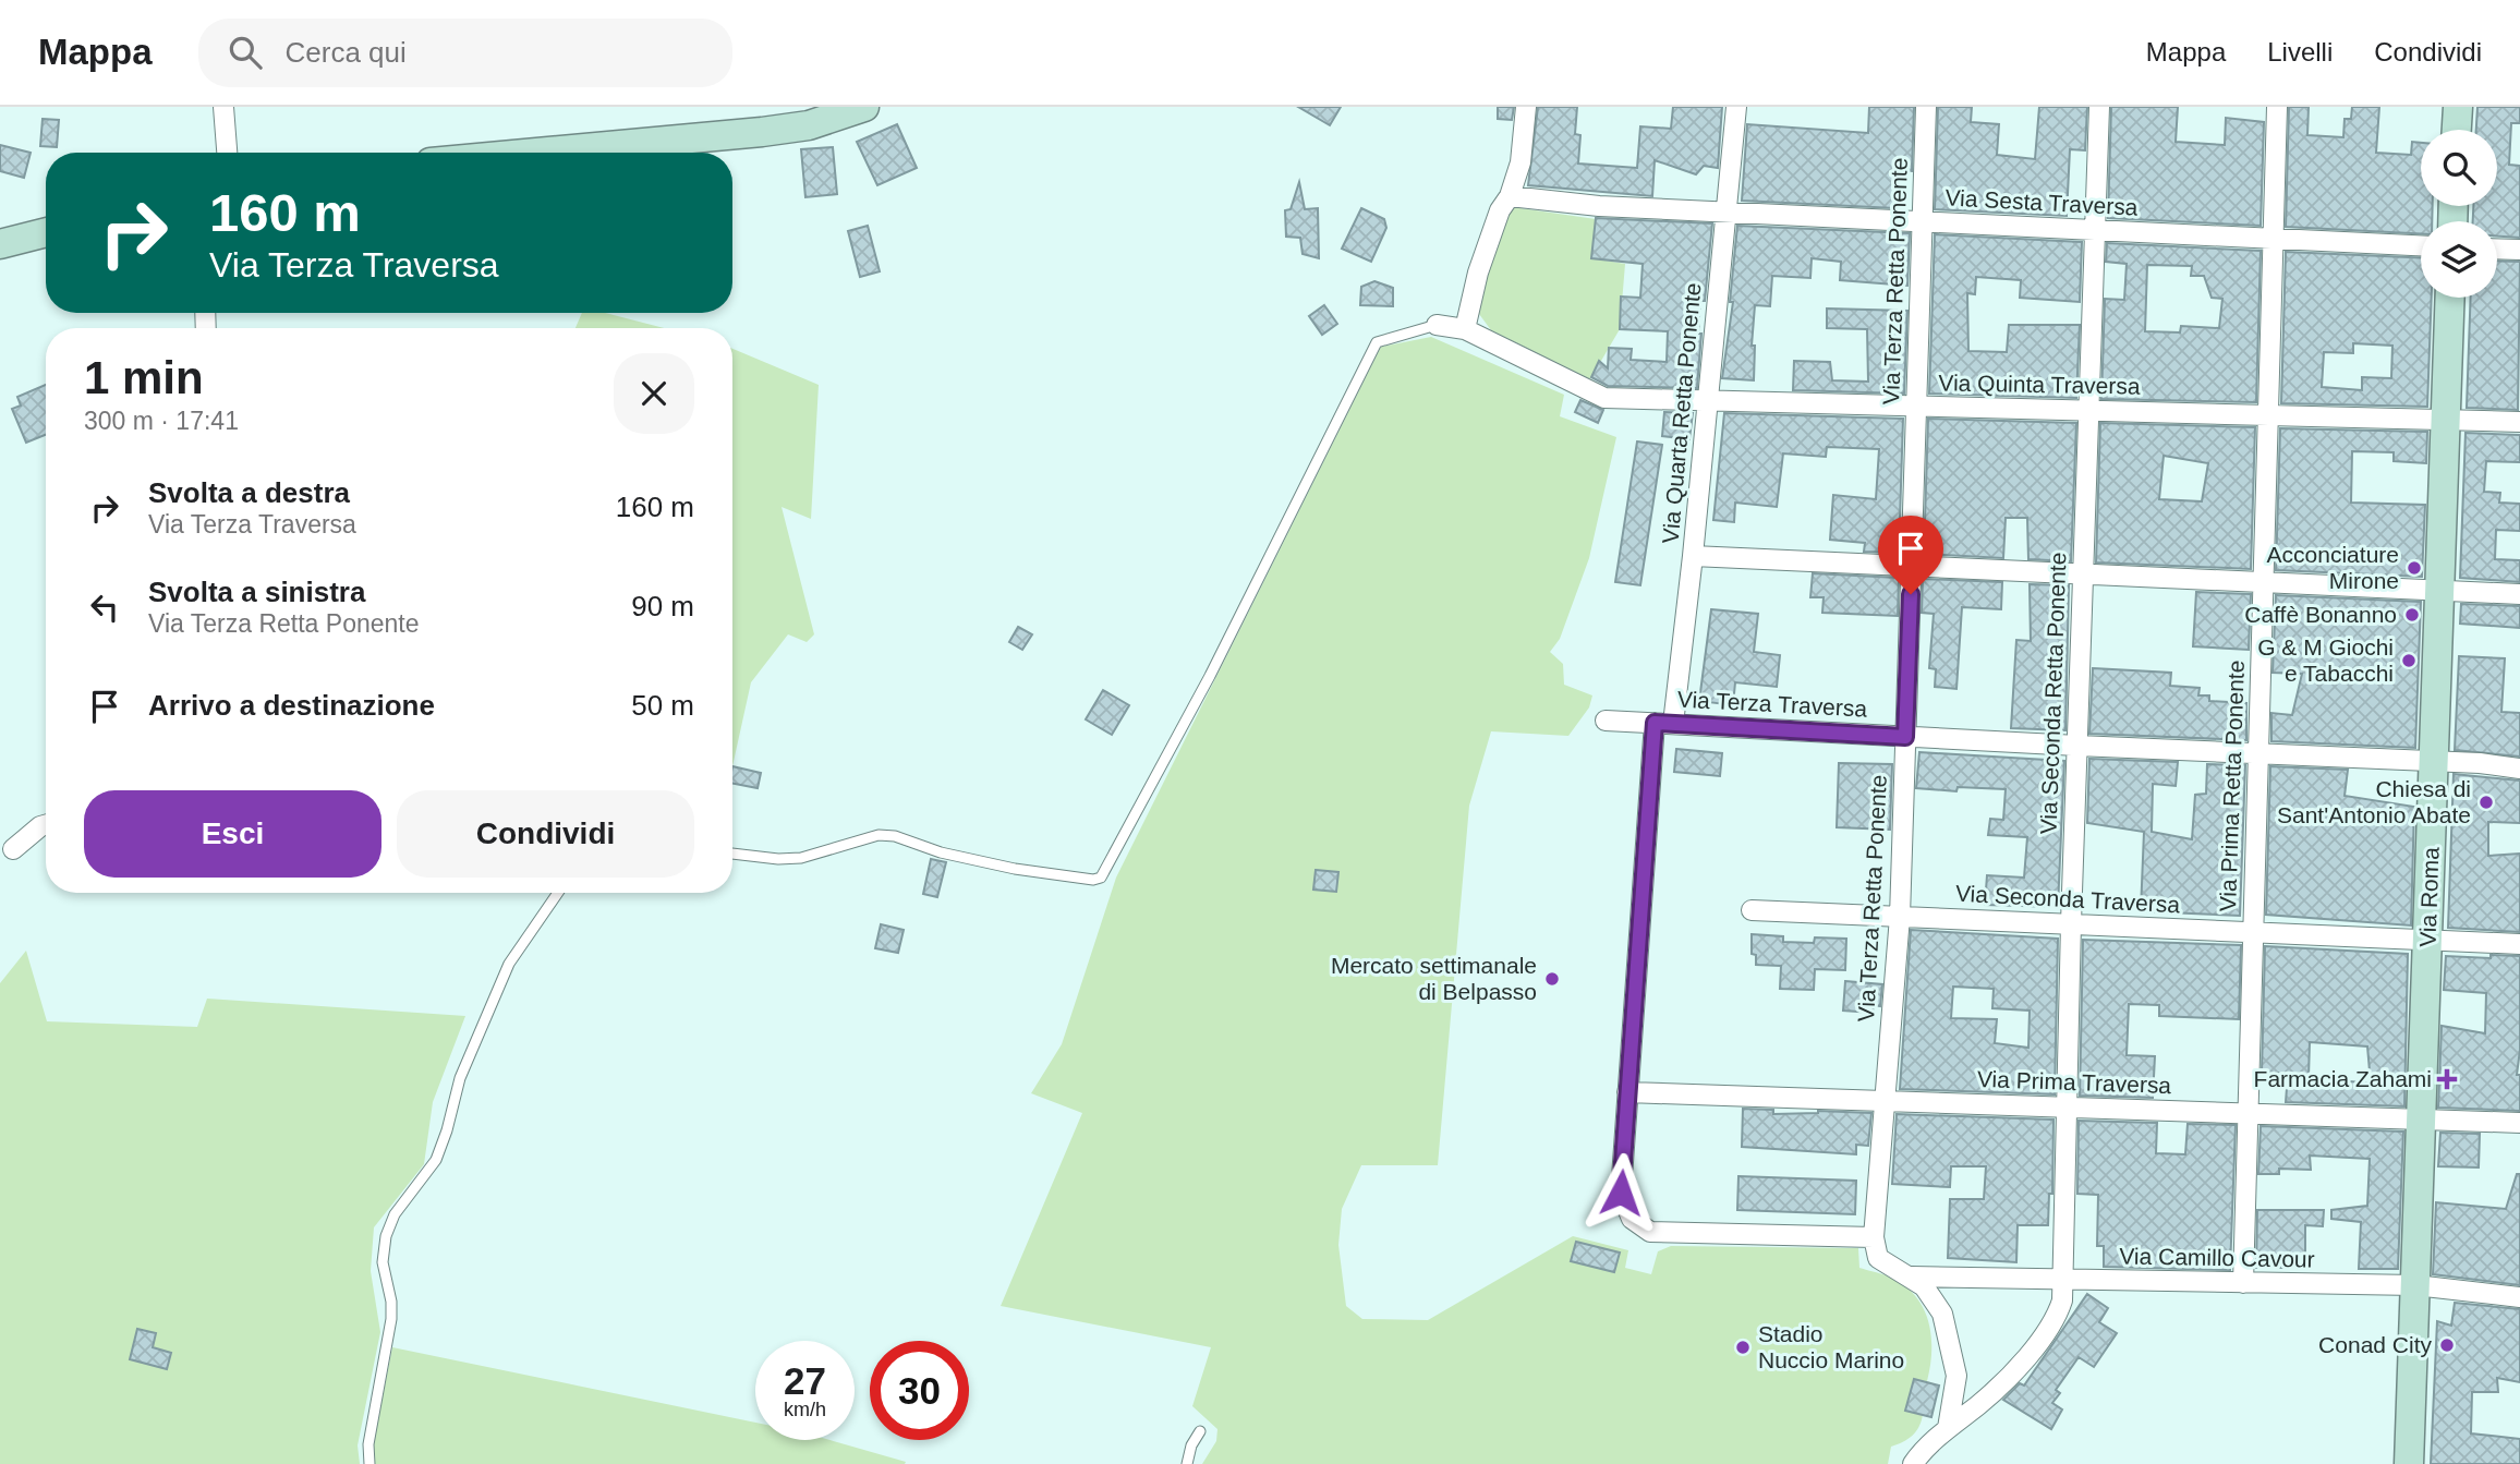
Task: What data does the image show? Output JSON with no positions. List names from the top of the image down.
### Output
{
  "streets": {
    "street": [
      "Via Sesta Traversa",
      "Via Terza Retta Ponente",
      "Via Quinta Traversa",
      "Via Quarta Retta Ponente",
      "Via Seconda Retta Ponente",
      "Via Terza Traversa",
      "Via Prima Retta Ponente",
      "Via Roma",
      "Via Seconda Traversa",
      "Via Prima Traversa",
      "Via Camillo Cavour"
    ]
  },
  "crossings": [
    ["Via Sesta Traversa", "Via Terza Retta Ponente"],
    ["Via Sesta Traversa", "Via Quarta Retta Ponente"],
    ["Via Sesta Traversa", "Via Seconda Retta Ponente"],
    ["Via Sesta Traversa", "Via Prima Retta Ponente"],
    ["Via Terza Retta Ponente", "Via Quinta Traversa"],
    ["Via Terza Retta Ponente", "Via Quarta Retta Ponente"],
    ["Via Terza Retta Ponente", "Via Terza Traversa"],
    ["Via Terza Retta Ponente", "Via Seconda Traversa"],
    ["Via Terza Retta Ponente", "Via Prima Traversa"],
    ["Via Quinta Traversa", "Via Quarta Retta Ponente"],
    ["Via Quinta Traversa", "Via Seconda Retta Ponente"],
    ["Via Quinta Traversa", "Via Prima Retta Ponente"],
    ["Via Quinta Traversa", "Via Roma"],
    ["Via Quarta Retta Ponente", "Via Terza Traversa"],
    ["Via Quarta Retta Ponente", "Via Prima Traversa"],
    ["Via Seconda Retta Ponente", "Via Terza Traversa"],
    ["Via Seconda Retta Ponente", "Via Seconda Traversa"],
    ["Via Seconda Retta Ponente", "Via Prima Traversa"],
    ["Via Seconda Retta Ponente", "Via Camillo Cavour"],
    ["Via Terza Traversa", "Via Prima Retta Ponente"],
    ["Via Terza Traversa", "Via Roma"],
    ["Via Prima Retta Ponente", "Via Seconda Traversa"],
    ["Via Prima Retta Ponente", "Via Prima Traversa"],
    ["Via Prima Retta Ponente", "Via Camillo Cavour"],
    ["Via Roma", "Via Seconda Traversa"],
    ["Via Roma", "Via Prima Traversa"],
    ["Via Roma", "Via Camillo Cavour"]
  ],
  "places": {
    "other": [
      "Acconciature Mirone",
      "Caffè Bonanno",
      "G & M Giochi e Tabacchi",
      "Chiesa di Sant'Antonio Abate",
      "Mercato settimanale di Belpasso",
      "Conad City",
      "Stadio Nuccio Marino"
    ],
    "health": ["Farmacia Zahami"]
  },
  "page": {
    "header": "Mappa",
    "search": "Cerca qui",
    "nav": ["Mappa", "Livelli", "Condividi"],
    "turn": ["160 m", "Via Terza Traversa"],
    "heading": ["1 min", "300 m · 17:41"],
    "list": [
      {
        "name": "Svolta a destra",
        "note": "Via Terza Traversa",
        "value": "160 m"
      },
      {
        "name": "Svolta a sinistra",
        "note": "Via Terza Retta Ponente",
        "value": "90 m"
      },
      {
        "name": "Arrivo a destinazione",
        "value": "50 m"
      }
    ],
    "buttons": ["Esci", "Condividi"],
    "speed": "27 km/h",
    "limit": "30"
  }
}
